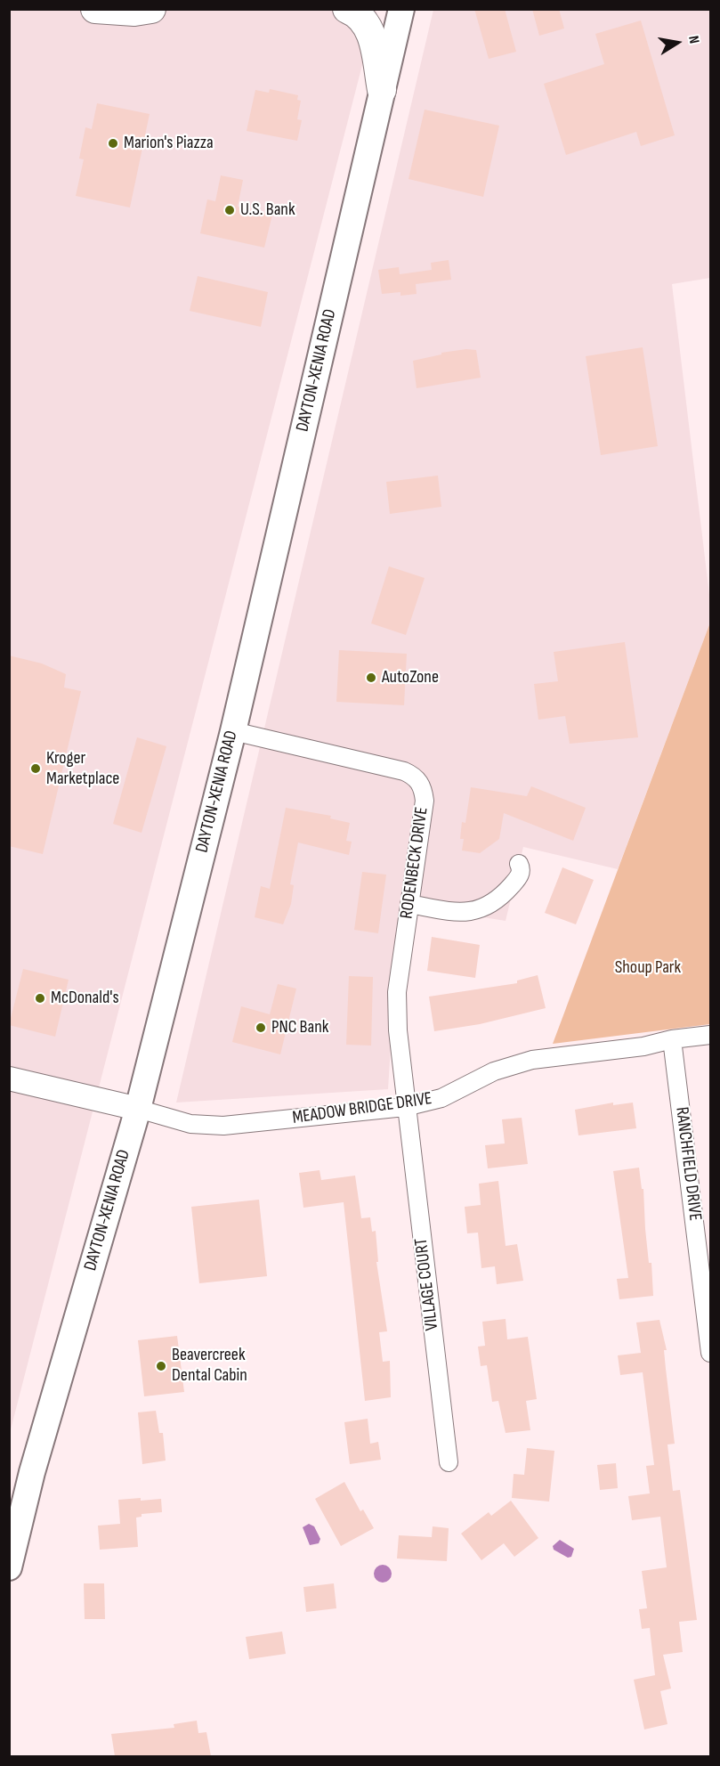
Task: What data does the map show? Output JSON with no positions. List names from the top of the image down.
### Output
{
  "streets": {
    "main road": ["DAYTON-XENIA ROAD"],
    "street": [
      "RODENBECK DRIVE",
      "MEADOW BRIDGE DRIVE",
      "RANCHFIELD DRIVE",
      "VILLAGE COURT"
    ]
  },
  "crossings": [
    ["DAYTON-XENIA ROAD", "RODENBECK DRIVE"],
    ["DAYTON-XENIA ROAD", "MEADOW BRIDGE DRIVE"],
    ["RODENBECK DRIVE", "MEADOW BRIDGE DRIVE"],
    ["RODENBECK DRIVE", "VILLAGE COURT"],
    ["MEADOW BRIDGE DRIVE", "RANCHFIELD DRIVE"],
    ["MEADOW BRIDGE DRIVE", "VILLAGE COURT"]
  ],
  "parks": ["Shoup Park"],
  "places": [
    "Marion's Piazza",
    "U.S. Bank",
    "AutoZone",
    "Kroger Marketplace",
    "McDonald's",
    "PNC Bank",
    "Beavercreek Dental Cabin"
  ],
  "north": "right"
}
